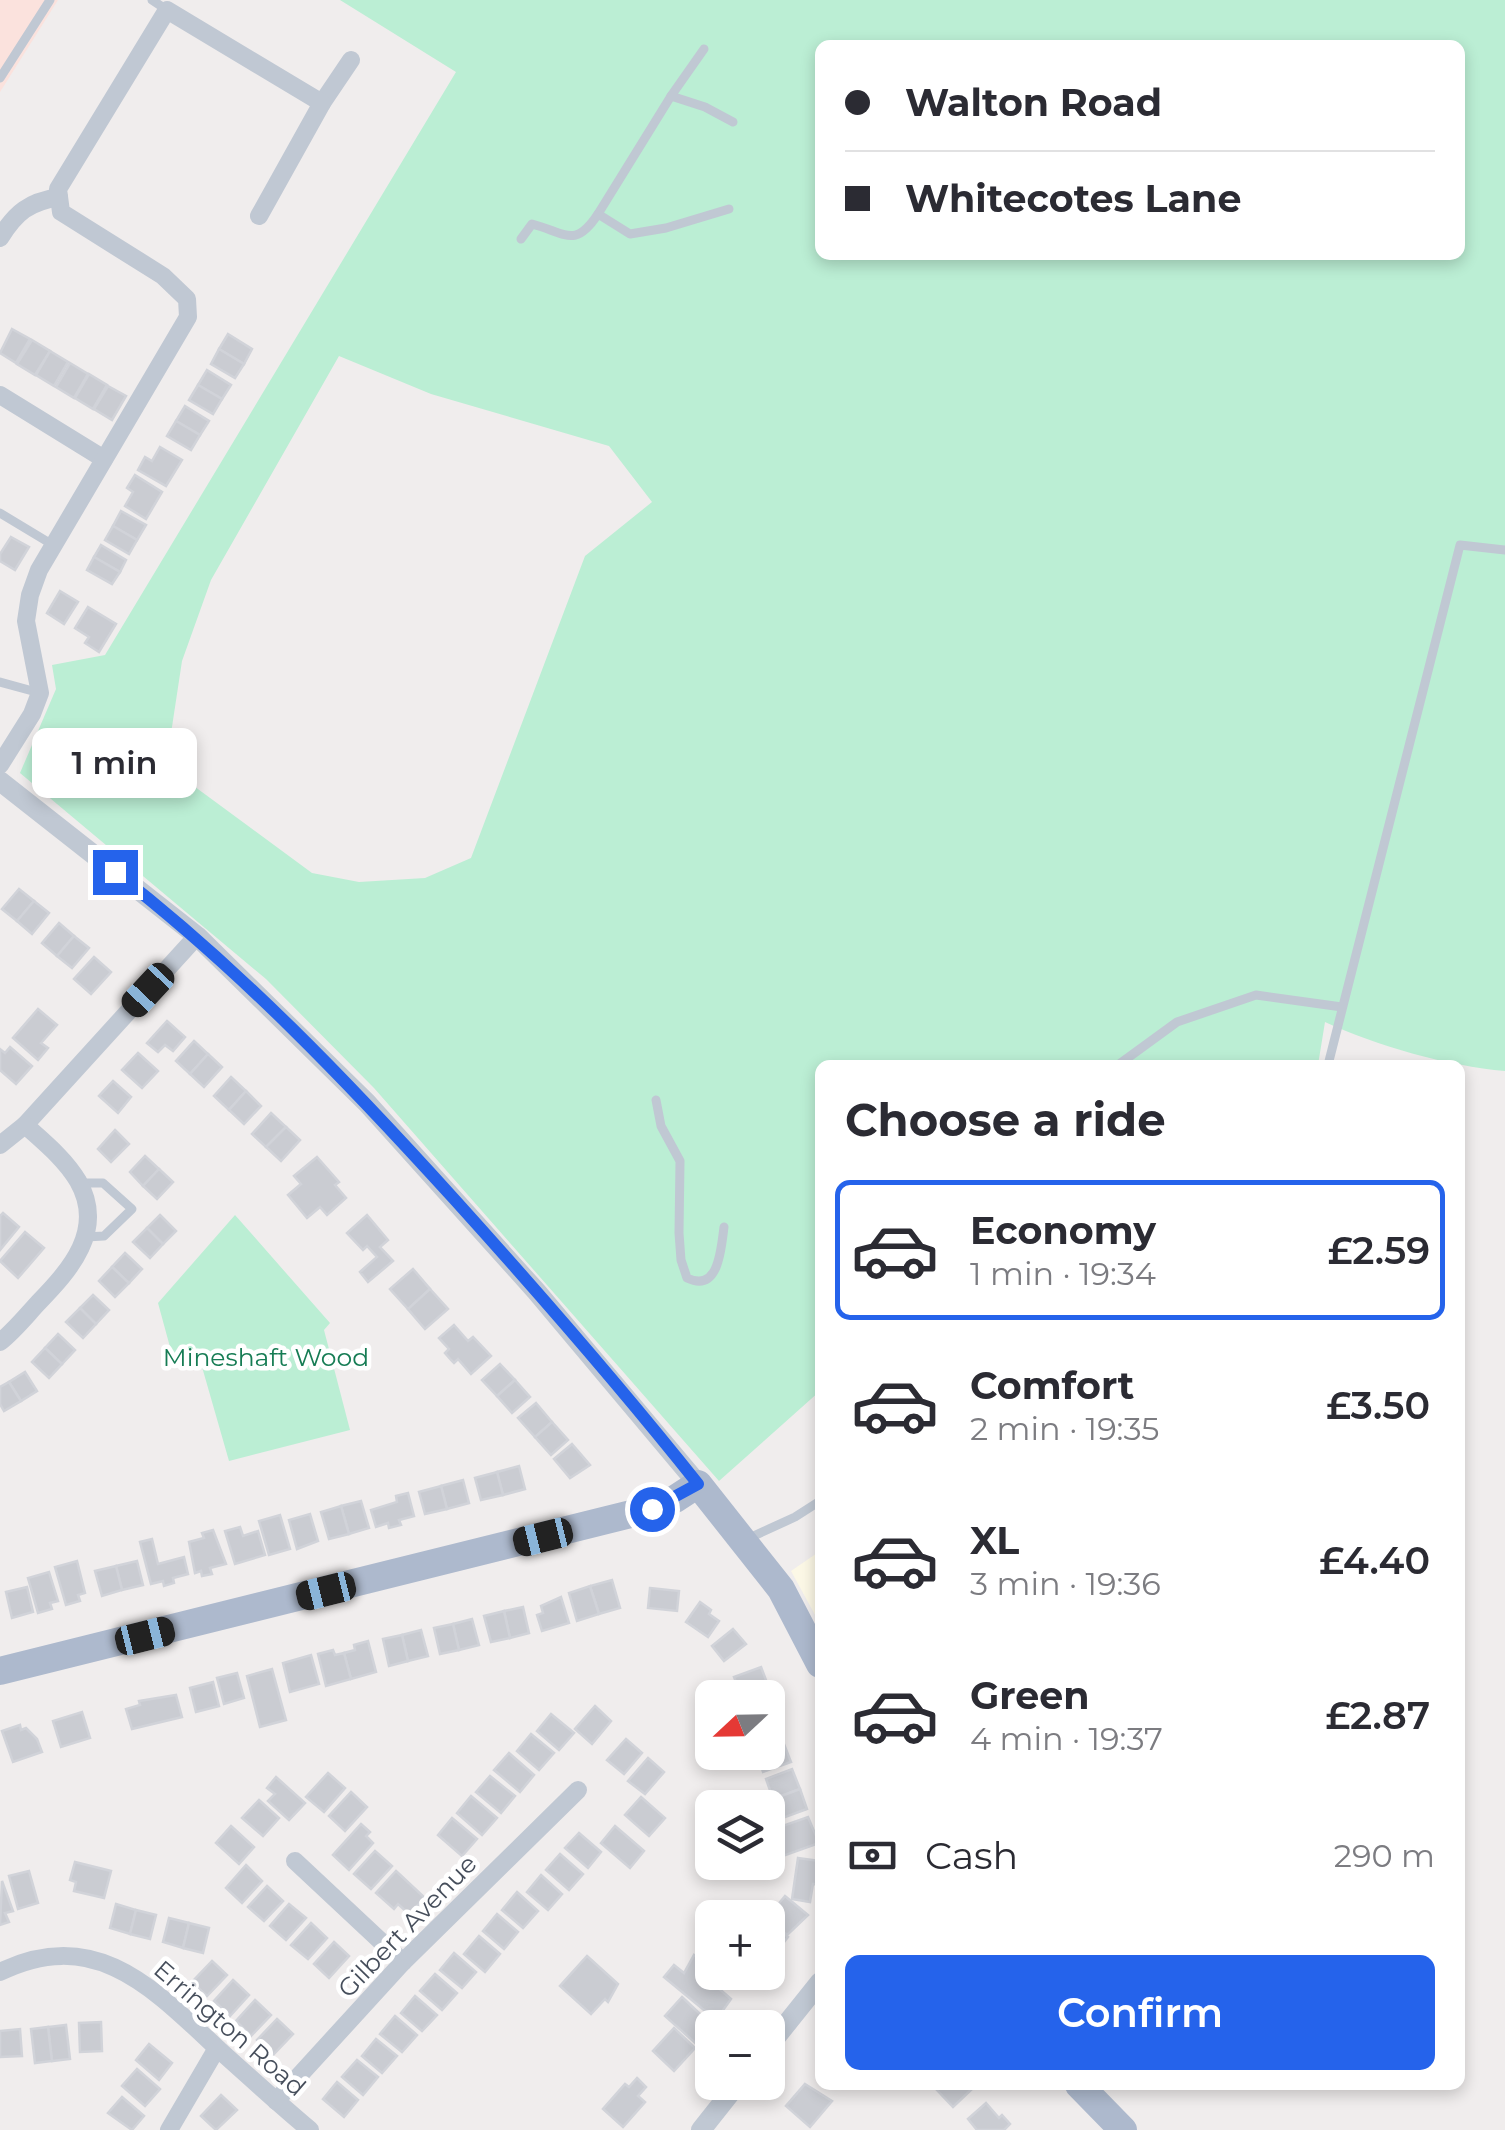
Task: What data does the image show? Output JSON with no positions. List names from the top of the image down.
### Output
{
  "streets": {
    "street": ["Gilbert Avenue", "Errington Road"]
  },
  "crossings": [
    ["Gilbert Avenue", "Errington Road"]
  ],
  "parks": ["Mineshaft Wood"],
  "north": "left",
  "page": {
    "banner": ["Walton Road", "Whitecotes Lane"],
    "bubble": "1 min",
    "heading": "Choose a ride",
    "list": [
      {
        "name": "Economy",
        "note": "1 min · 19:34",
        "value": "£2.59"
      },
      {
        "name": "Comfort",
        "note": "2 min · 19:35",
        "value": "£3.50"
      },
      {
        "name": "XL",
        "note": "3 min · 19:36",
        "value": "£4.40"
      },
      {
        "name": "Green",
        "note": "4 min · 19:37",
        "value": "£2.87"
      }
    ],
    "map_buttons": ["+", "−"],
    "pay": ["Cash", "290 m"],
    "buttons": "Confirm"
  }
}
